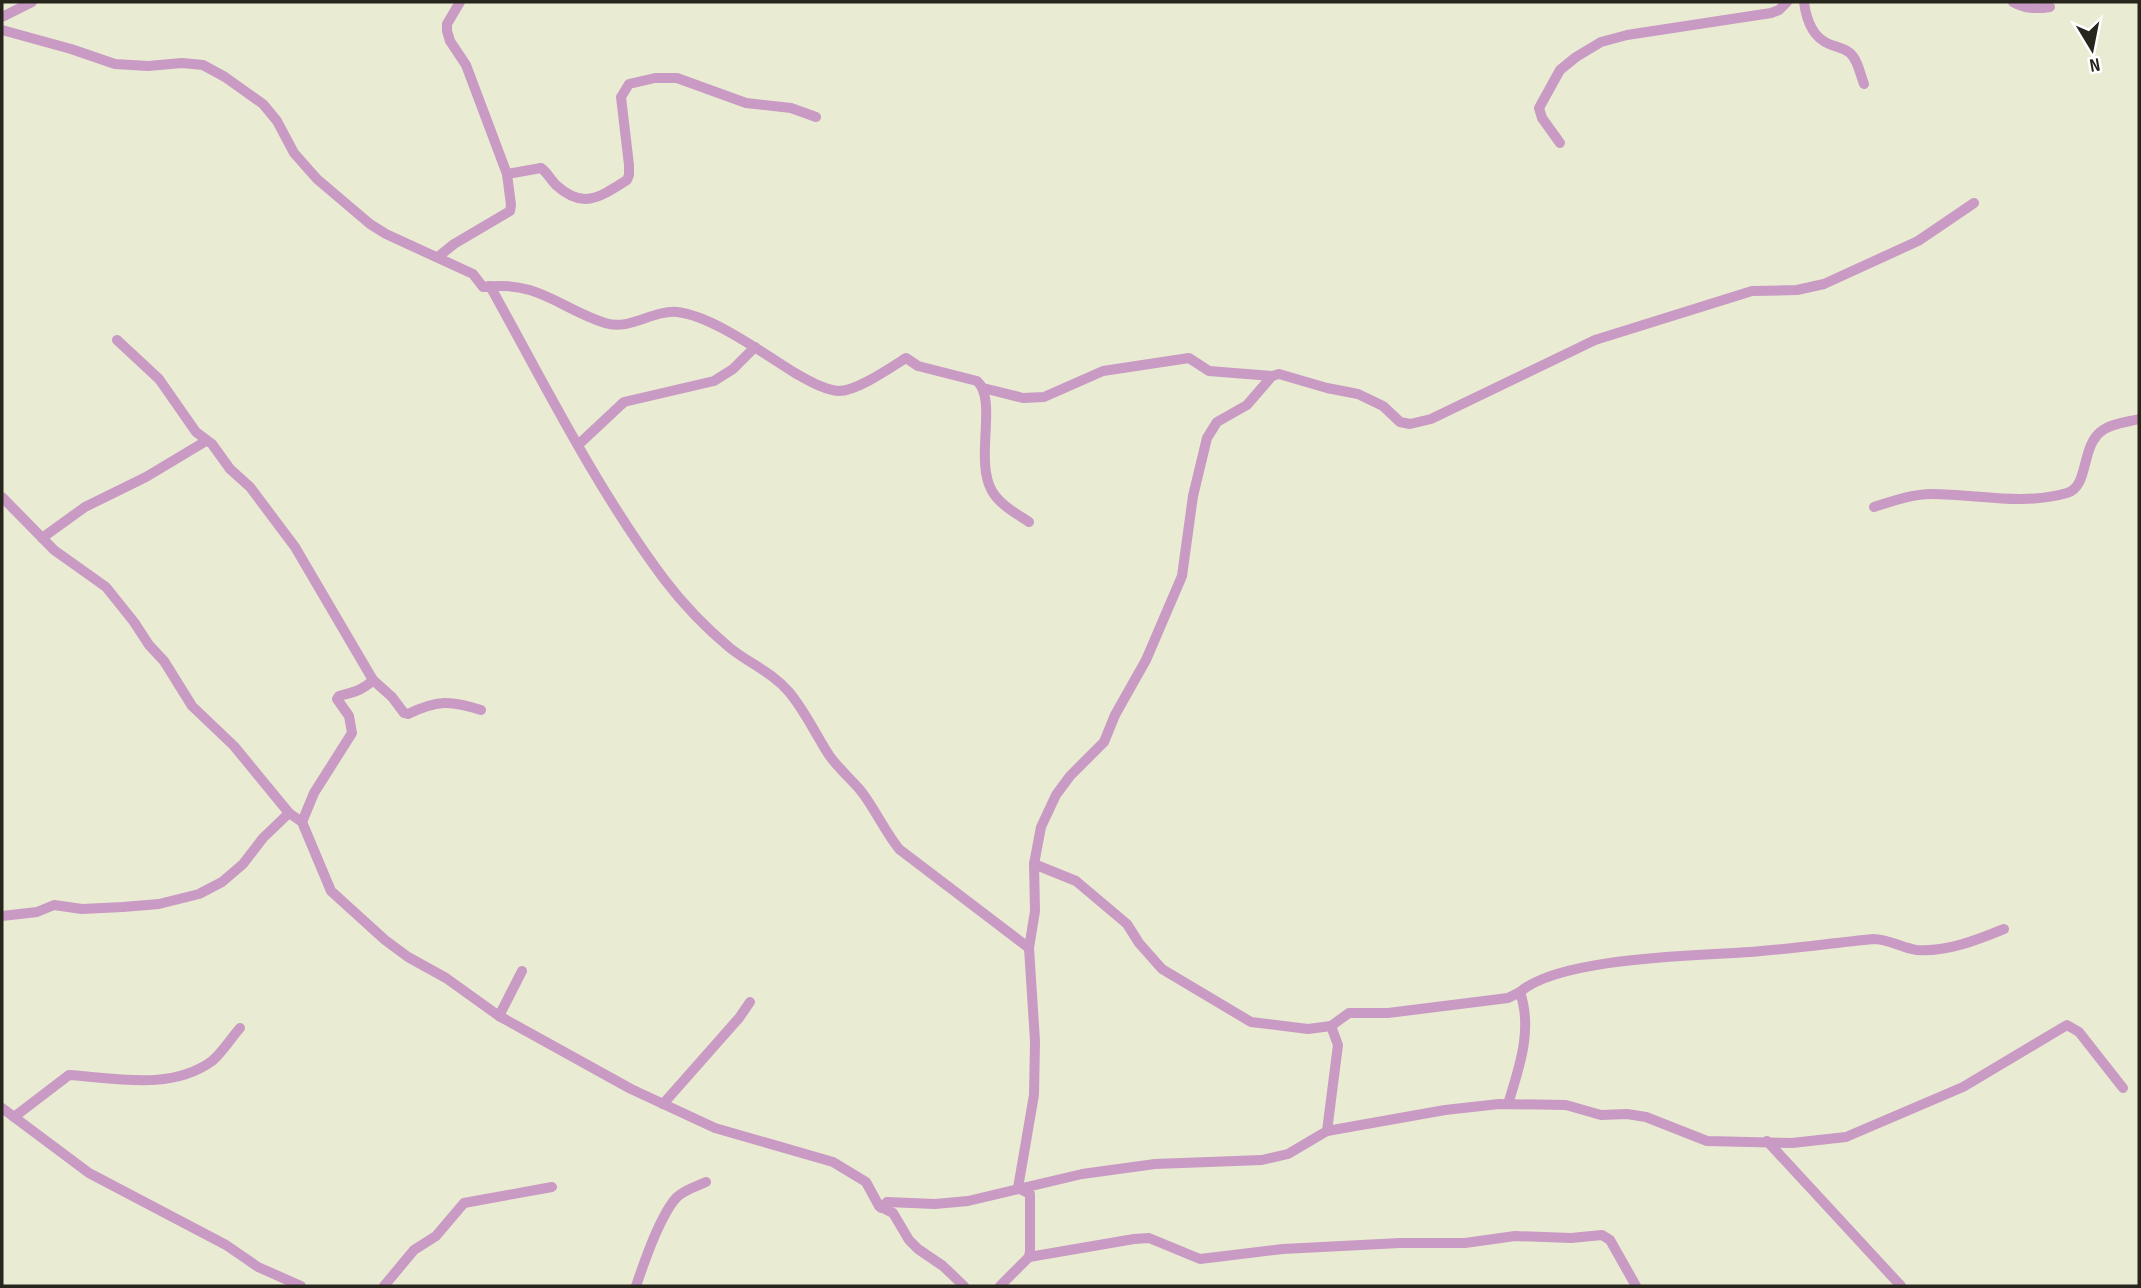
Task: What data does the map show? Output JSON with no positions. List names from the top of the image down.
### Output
{
  "north": "bottom"
}
